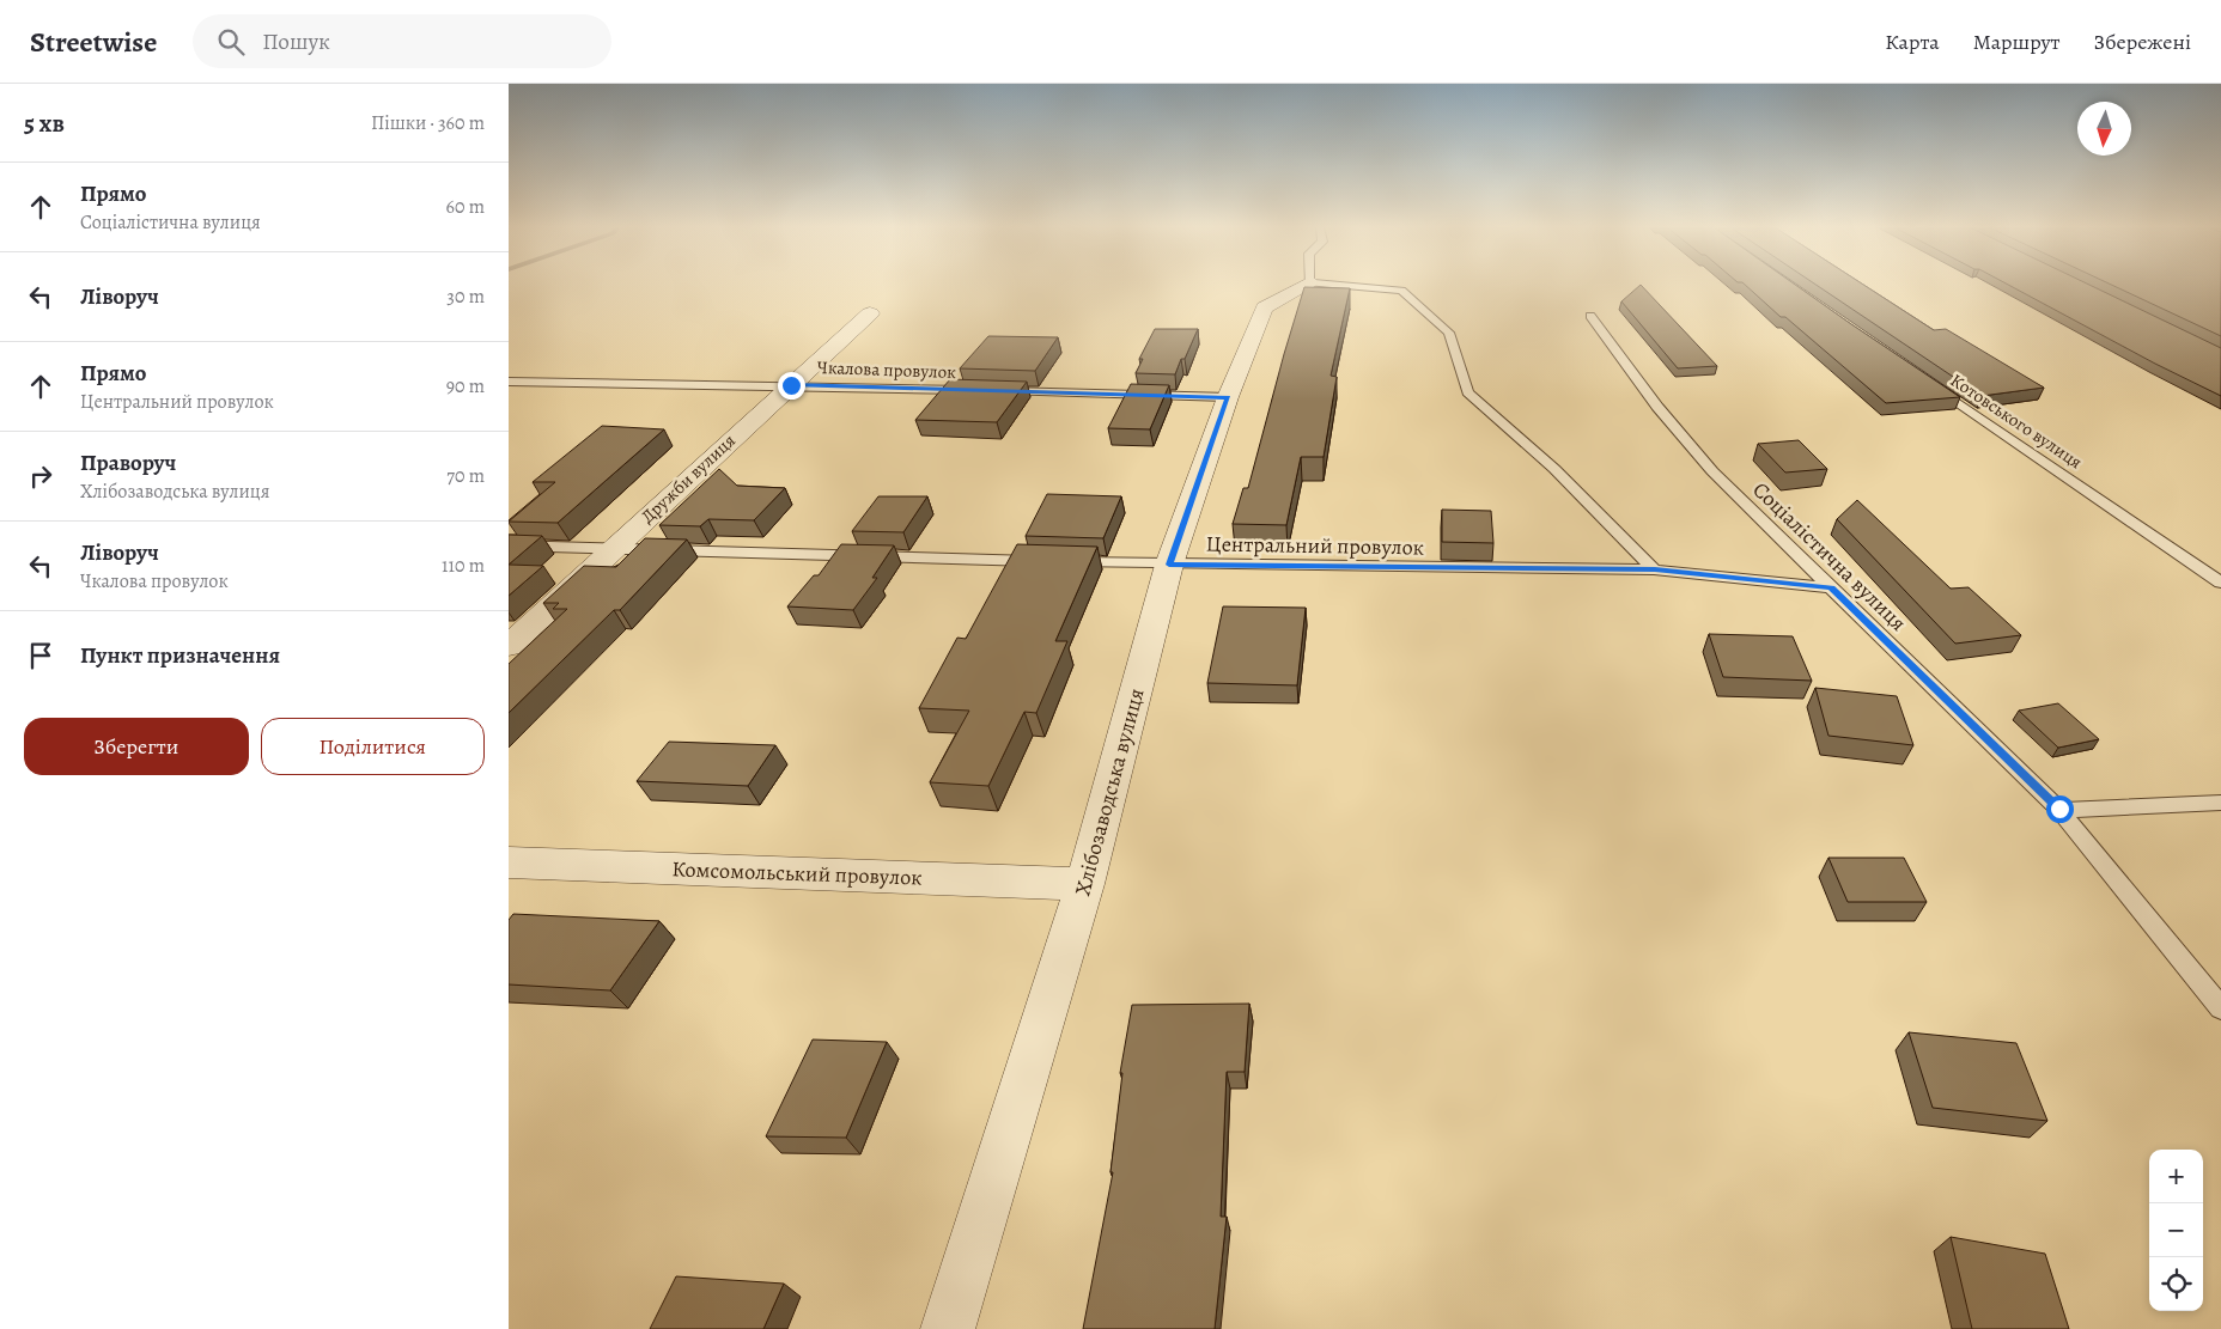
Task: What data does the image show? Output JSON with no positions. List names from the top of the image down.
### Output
{
  "streets": {
    "street": ["Дружби вулиця", "Хлібозаводська вулиця", "Комсомольський провулок"],
    "lane": [
      "Чкалова провулок",
      "Котовського вулиця",
      "Центральний провулок",
      "Соціалістична вулиця"
    ]
  },
  "crossings": [
    ["Чкалова провулок", "Дружби вулиця"],
    ["Чкалова провулок", "Хлібозаводська вулиця"],
    ["Дружби вулиця", "Центральний провулок"],
    ["Центральний провулок", "Соціалістична вулиця"],
    ["Центральний провулок", "Хлібозаводська вулиця"],
    ["Хлібозаводська вулиця", "Комсомольський провулок"]
  ],
  "north": "bottom",
  "page": {
    "header": "Streetwise",
    "search": "Пошук",
    "nav": ["Карта", "Маршрут", "Збережені"],
    "heading": ["5 хв", "Пішки · 360 m"],
    "list": [
      ["Прямо", "Соціалістична вулиця", "60 m"],
      ["Ліворуч", "30 m"],
      ["Прямо", "Центральний провулок", "90 m"],
      ["Праворуч", "Хлібозаводська вулиця", "70 m"],
      ["Ліворуч", "Чкалова провулок", "110 m"],
      "Пункт призначення"
    ],
    "buttons": ["Зберегти", "Поділитися"],
    "map_buttons": ["+", "−"]
  }
}
